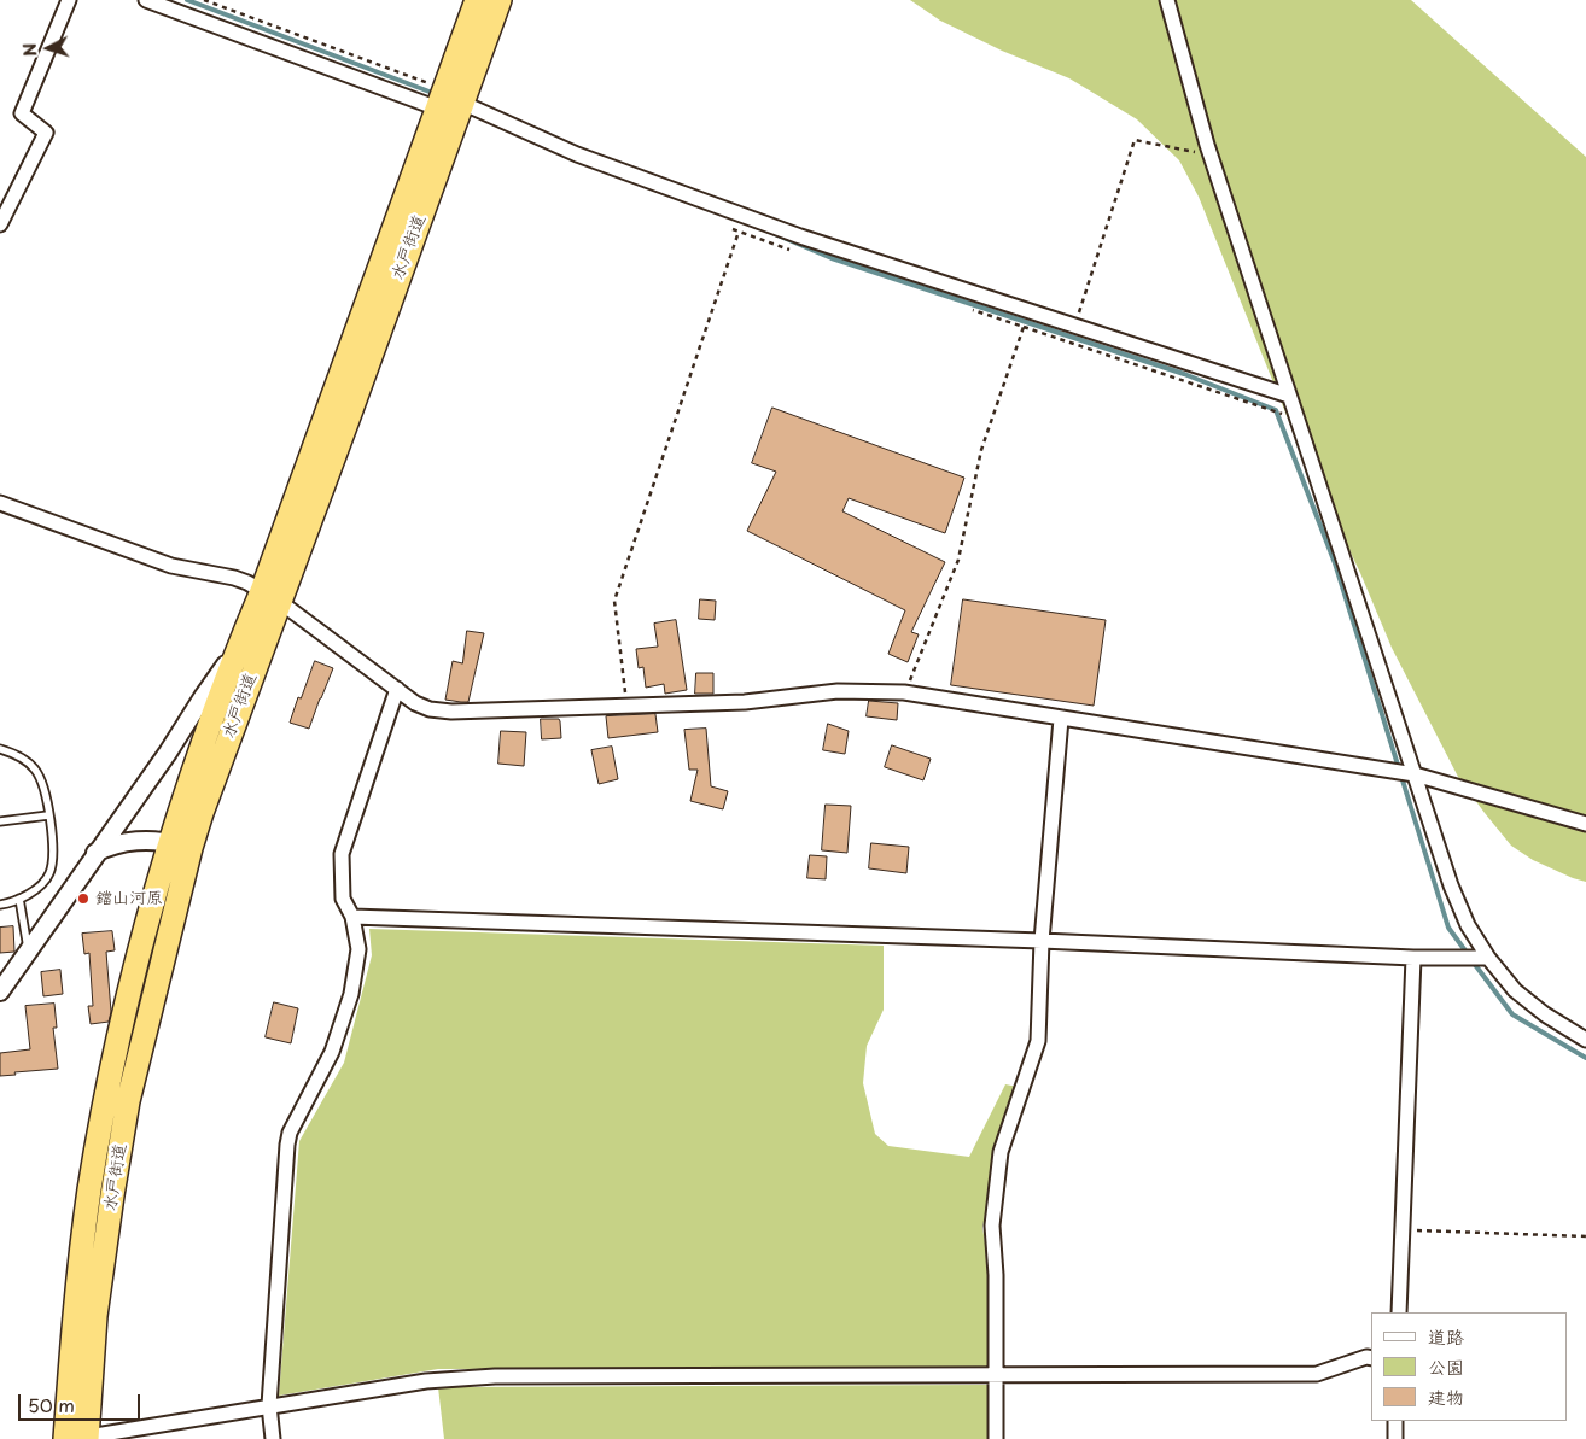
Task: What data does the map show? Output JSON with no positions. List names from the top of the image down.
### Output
{
  "streets": {
    "highway": ["水戸街道"]
  },
  "places": ["鐺山河原"],
  "legend": ["道路", "公園", "建物"],
  "scale_bar": "50 m",
  "north": "left"
}
